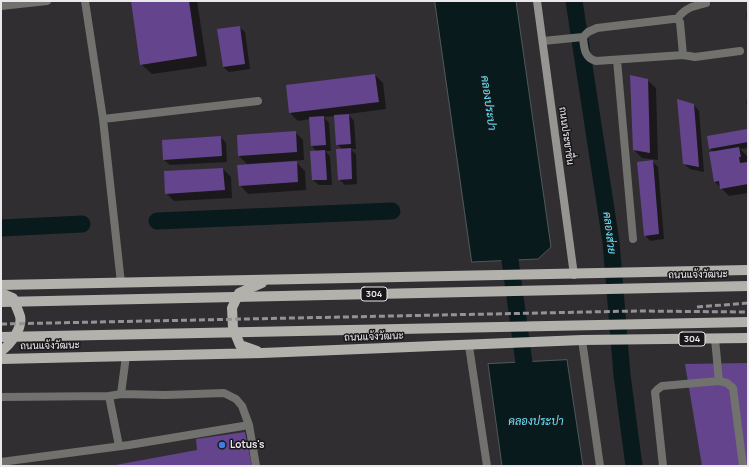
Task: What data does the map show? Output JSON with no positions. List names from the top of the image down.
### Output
{
  "streets": {
    "main road": ["ถนนประชาชื่น", "ถนนแจ้งวัฒนะ", "304"]
  },
  "crossings": [
    ["ถนนประชาชื่น", "ถนนแจ้งวัฒนะ"]
  ],
  "water": ["คลองประปา", "คลองส่วย"],
  "places": ["Lotus's"]
}
